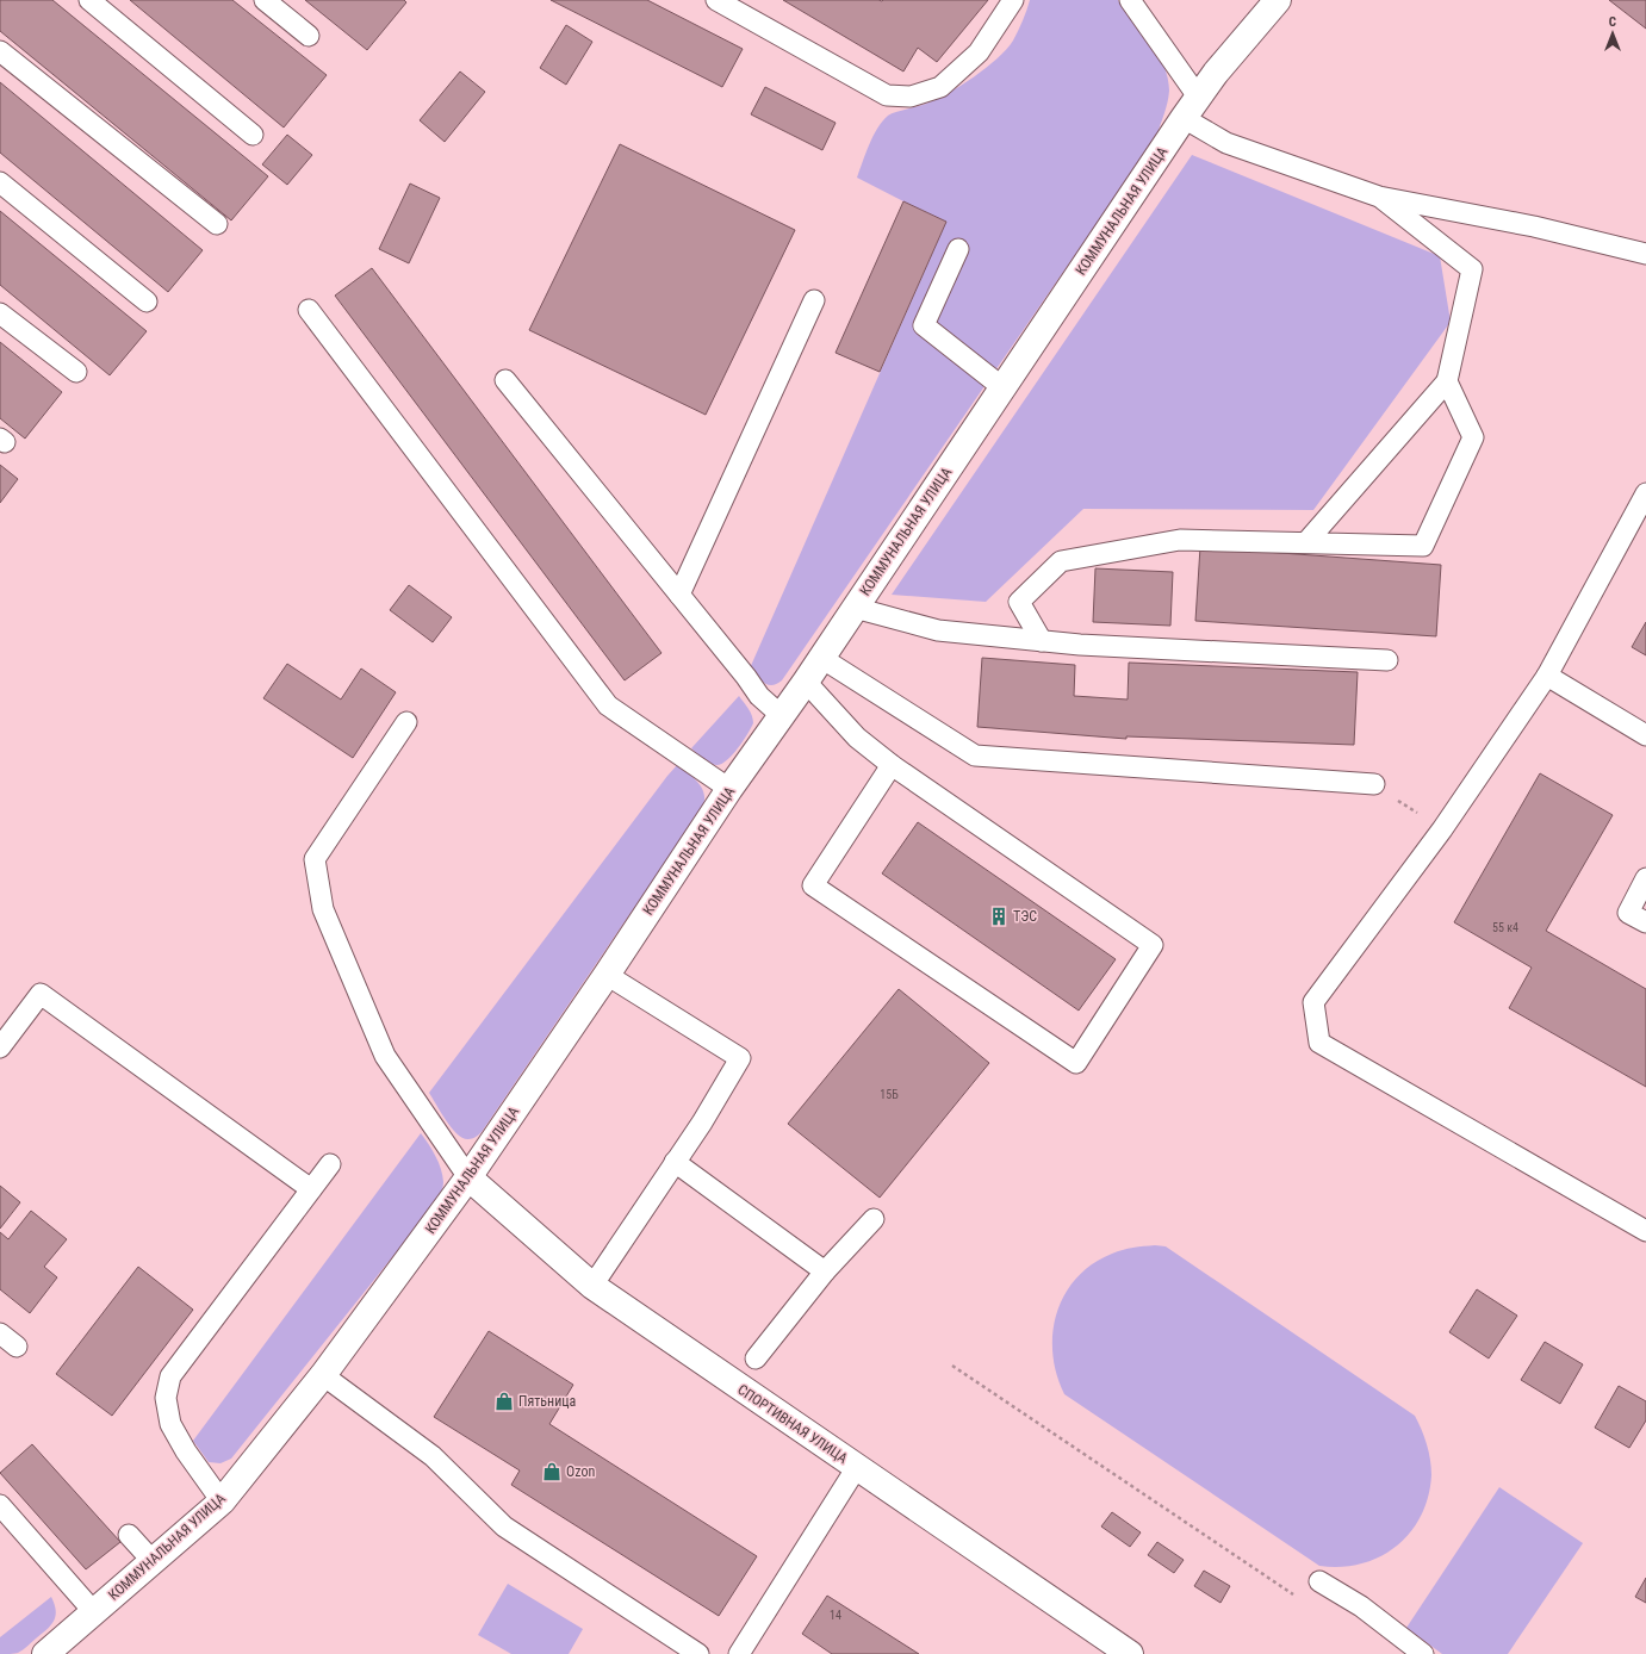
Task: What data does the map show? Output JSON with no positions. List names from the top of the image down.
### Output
{
  "streets": {
    "street": ["КОММУНАЛЬНАЯ УЛИЦА", "СПОРТИВНАЯ УЛИЦА"]
  },
  "crossings": [
    ["КОММУНАЛЬНАЯ УЛИЦА", "СПОРТИВНАЯ УЛИЦА"]
  ],
  "places": {
    "building": ["ТЭС"],
    "shop": ["Пятьница", "Ozon"]
  },
  "house_numbers": ["55 к4", "15Б", "14"],
  "north": "top"
}
